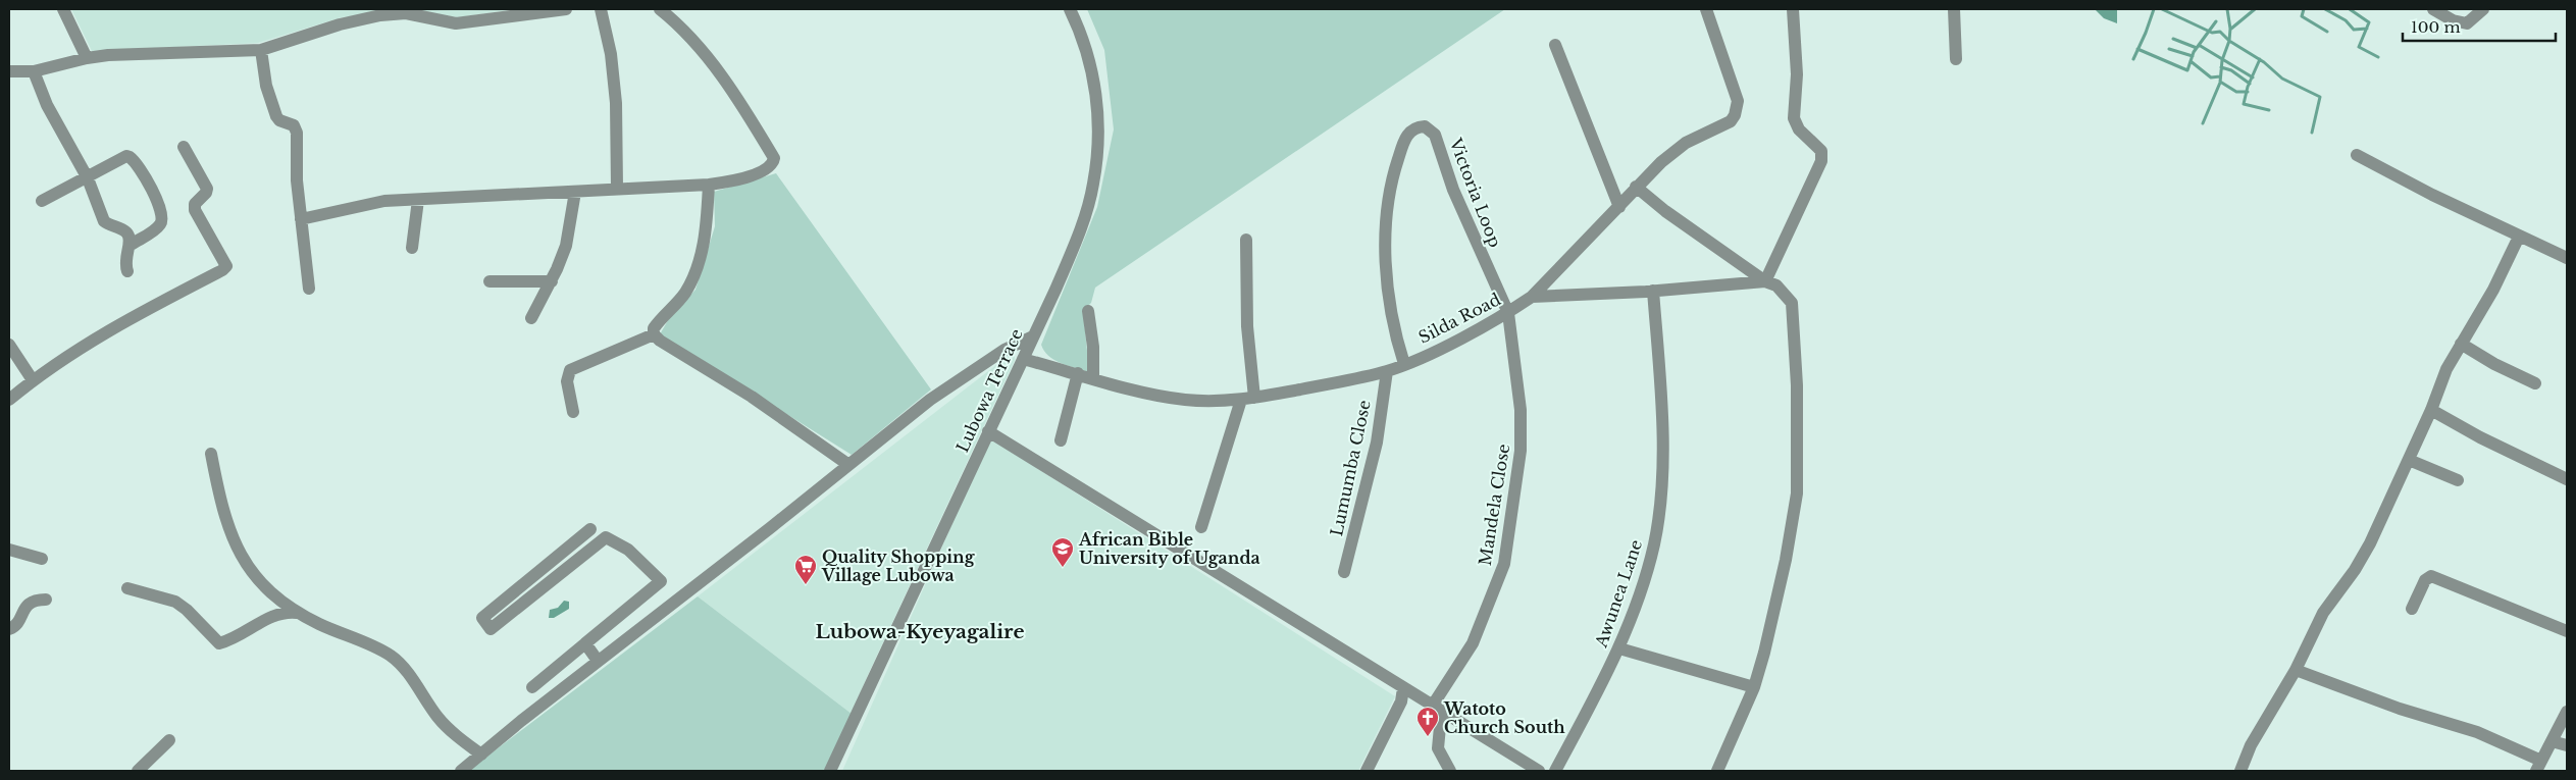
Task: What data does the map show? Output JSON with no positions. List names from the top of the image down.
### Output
{
  "streets": {
    "street": [
      "Victoria Loop",
      "Silda Road",
      "Lubowa Terrace",
      "Lumumba Close",
      "Mandela Close",
      "Awunea Lane"
    ]
  },
  "crossings": [
    ["Victoria Loop", "Silda Road"],
    ["Victoria Loop", "Mandela Close"],
    ["Silda Road", "Lubowa Terrace"],
    ["Silda Road", "Lumumba Close"],
    ["Silda Road", "Mandela Close"]
  ],
  "districts": ["Lubowa-Kyeyagalire"],
  "places": {
    "school or university": ["African Bible University of Uganda"],
    "supermarket": ["Quality Shopping Village Lubowa"],
    "church": ["Watoto Church South"]
  },
  "scale_bar": "100 m"
}
